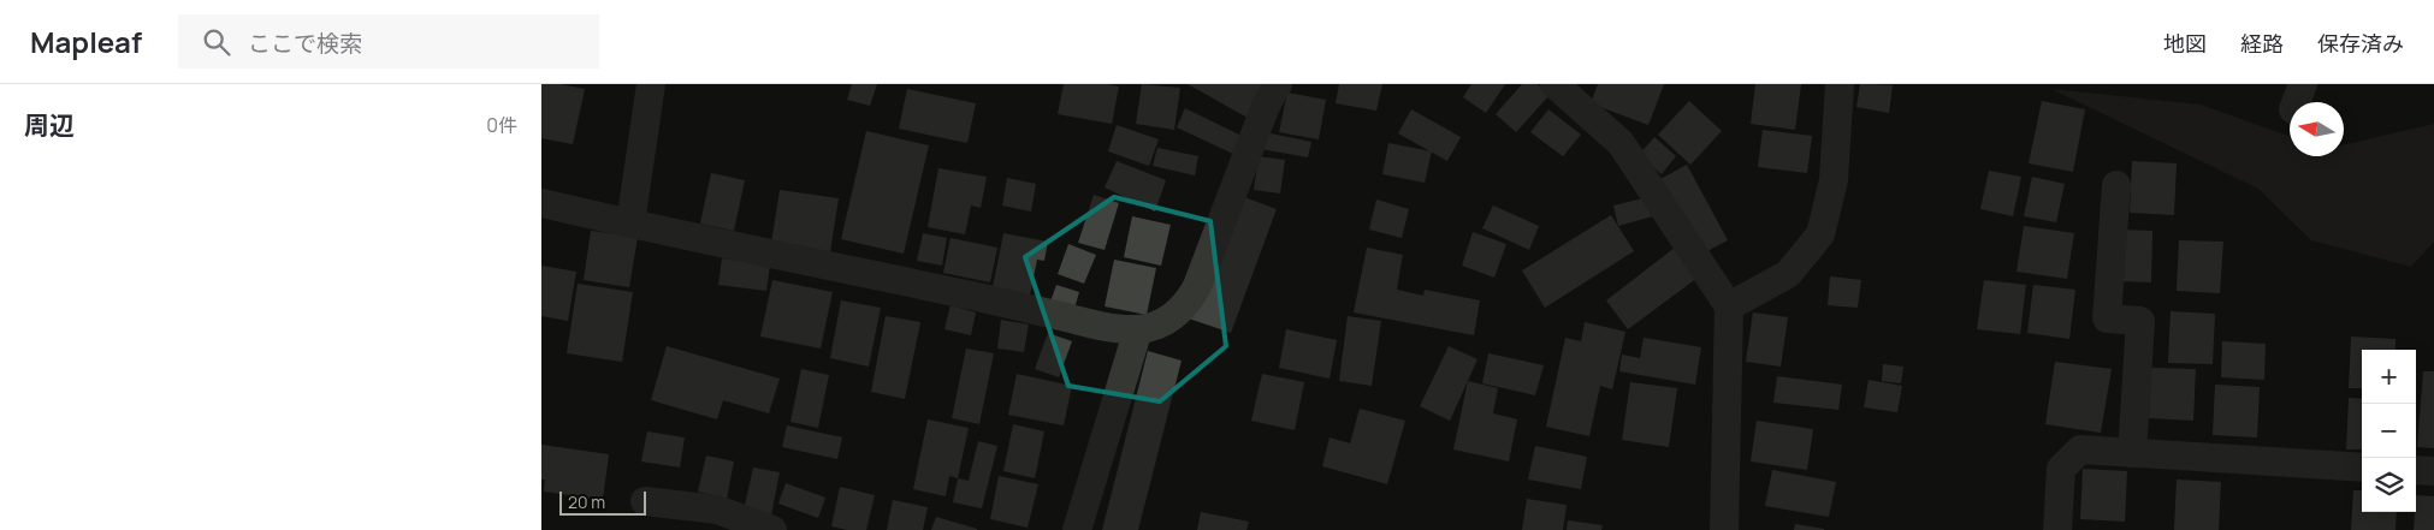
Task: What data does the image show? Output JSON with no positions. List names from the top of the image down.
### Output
{
  "scale_bar": "20 m",
  "north": "left",
  "page": {
    "header": "Mapleaf",
    "search": "ここで検索",
    "nav": ["地図", "経路", "保存済み"],
    "heading": ["周辺", "0件"],
    "map_buttons": ["+", "−"],
    "scale": "20 m"
  }
}
